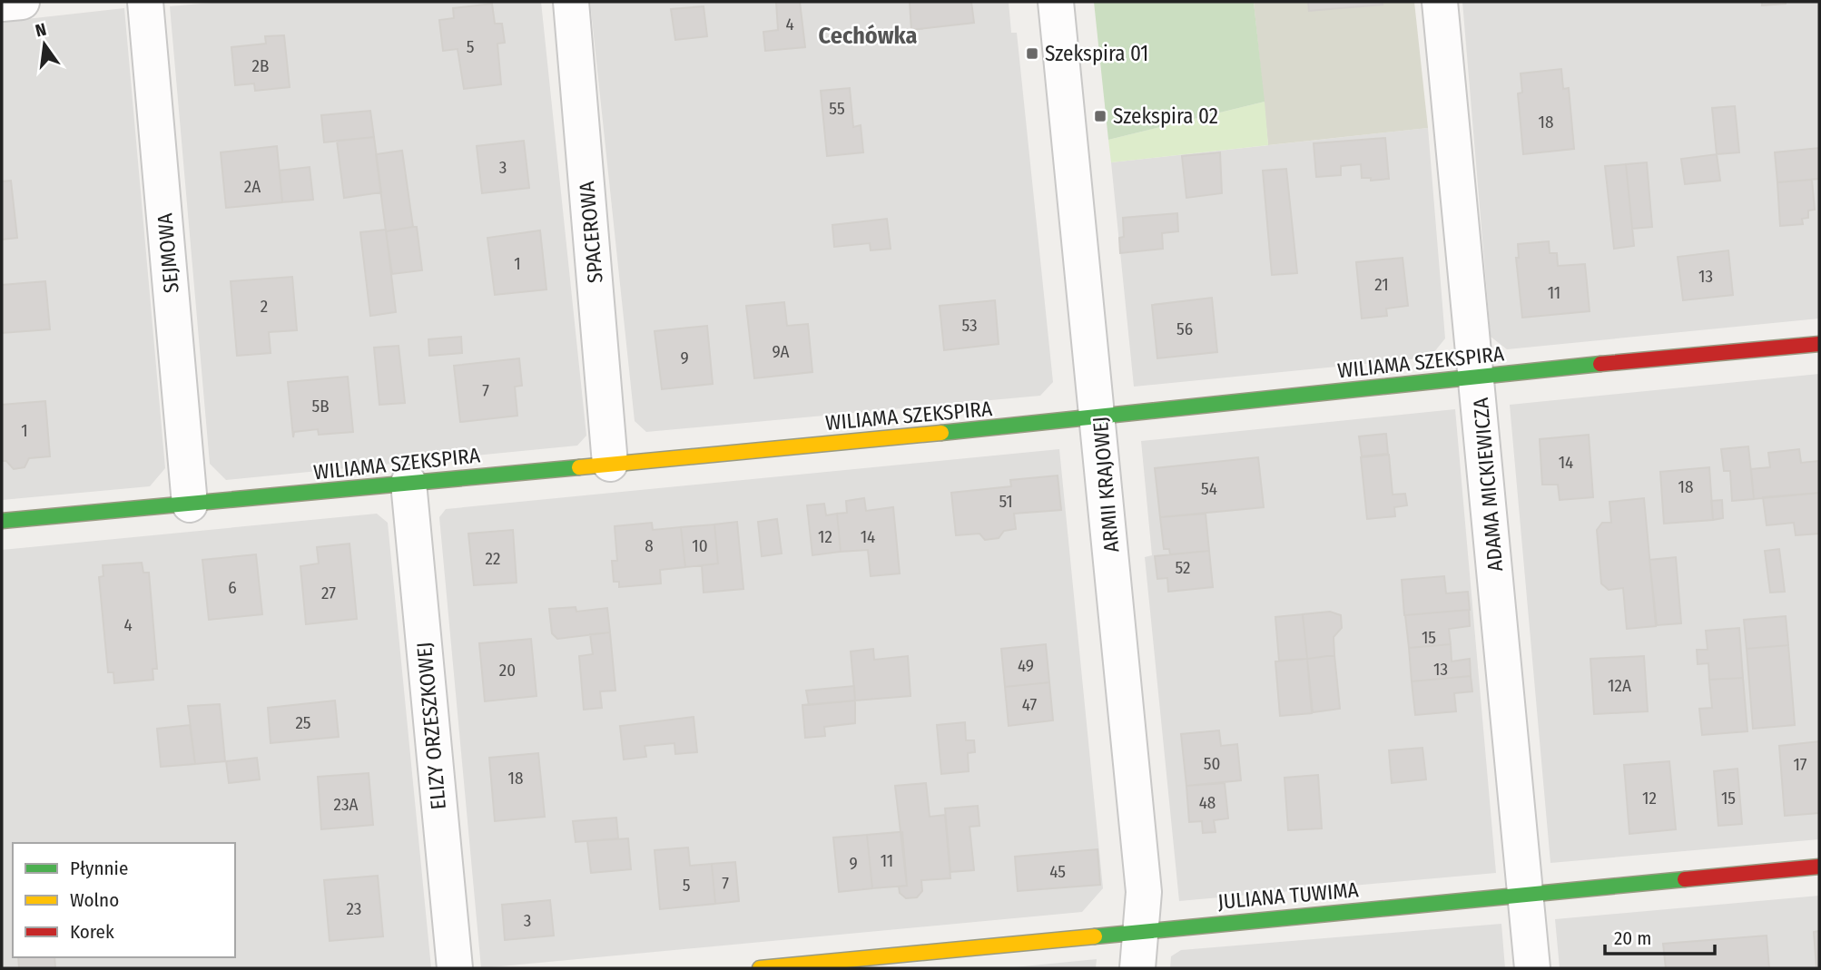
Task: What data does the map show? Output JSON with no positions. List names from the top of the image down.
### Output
{
  "streets": {
    "street": [
      "SPACEROWA",
      "SEJMOWA",
      "WILIAMA SZEKSPIRA",
      "ARMII KRAJOWEJ",
      "ADAMA MICKIEWICZA",
      "ELIZY ORZESZKOWEJ",
      "JULIANA TUWIMA"
    ]
  },
  "crossings": [
    ["SPACEROWA", "WILIAMA SZEKSPIRA"],
    ["SEJMOWA", "WILIAMA SZEKSPIRA"],
    ["WILIAMA SZEKSPIRA", "ARMII KRAJOWEJ"],
    ["WILIAMA SZEKSPIRA", "ADAMA MICKIEWICZA"],
    ["WILIAMA SZEKSPIRA", "ELIZY ORZESZKOWEJ"],
    ["ARMII KRAJOWEJ", "JULIANA TUWIMA"],
    ["ADAMA MICKIEWICZA", "JULIANA TUWIMA"]
  ],
  "districts": ["Cechówka"],
  "places": {
    "transit": ["Szekspira 01", "Szekspira 02"]
  },
  "house_numbers": [
    "4",
    "5",
    "2B",
    "55",
    "18",
    "3",
    "2A",
    "1",
    "13",
    "21",
    "11",
    "2",
    "53",
    "56",
    "9A",
    "9",
    "7",
    "5B",
    "1",
    "14",
    "18",
    "54",
    "51",
    "12",
    "14",
    "8",
    "10",
    "22",
    "52",
    "6",
    "27",
    "4",
    "15",
    "49",
    "13",
    "20",
    "12A",
    "47",
    "25",
    "50",
    "17",
    "18",
    "12",
    "15",
    "48",
    "23A",
    "11",
    "9",
    "45",
    "7",
    "5",
    "23",
    "3"
  ],
  "legend": ["Płynnie", "Wolno", "Korek"],
  "scale_bar": "20 m",
  "north": "top"
}
